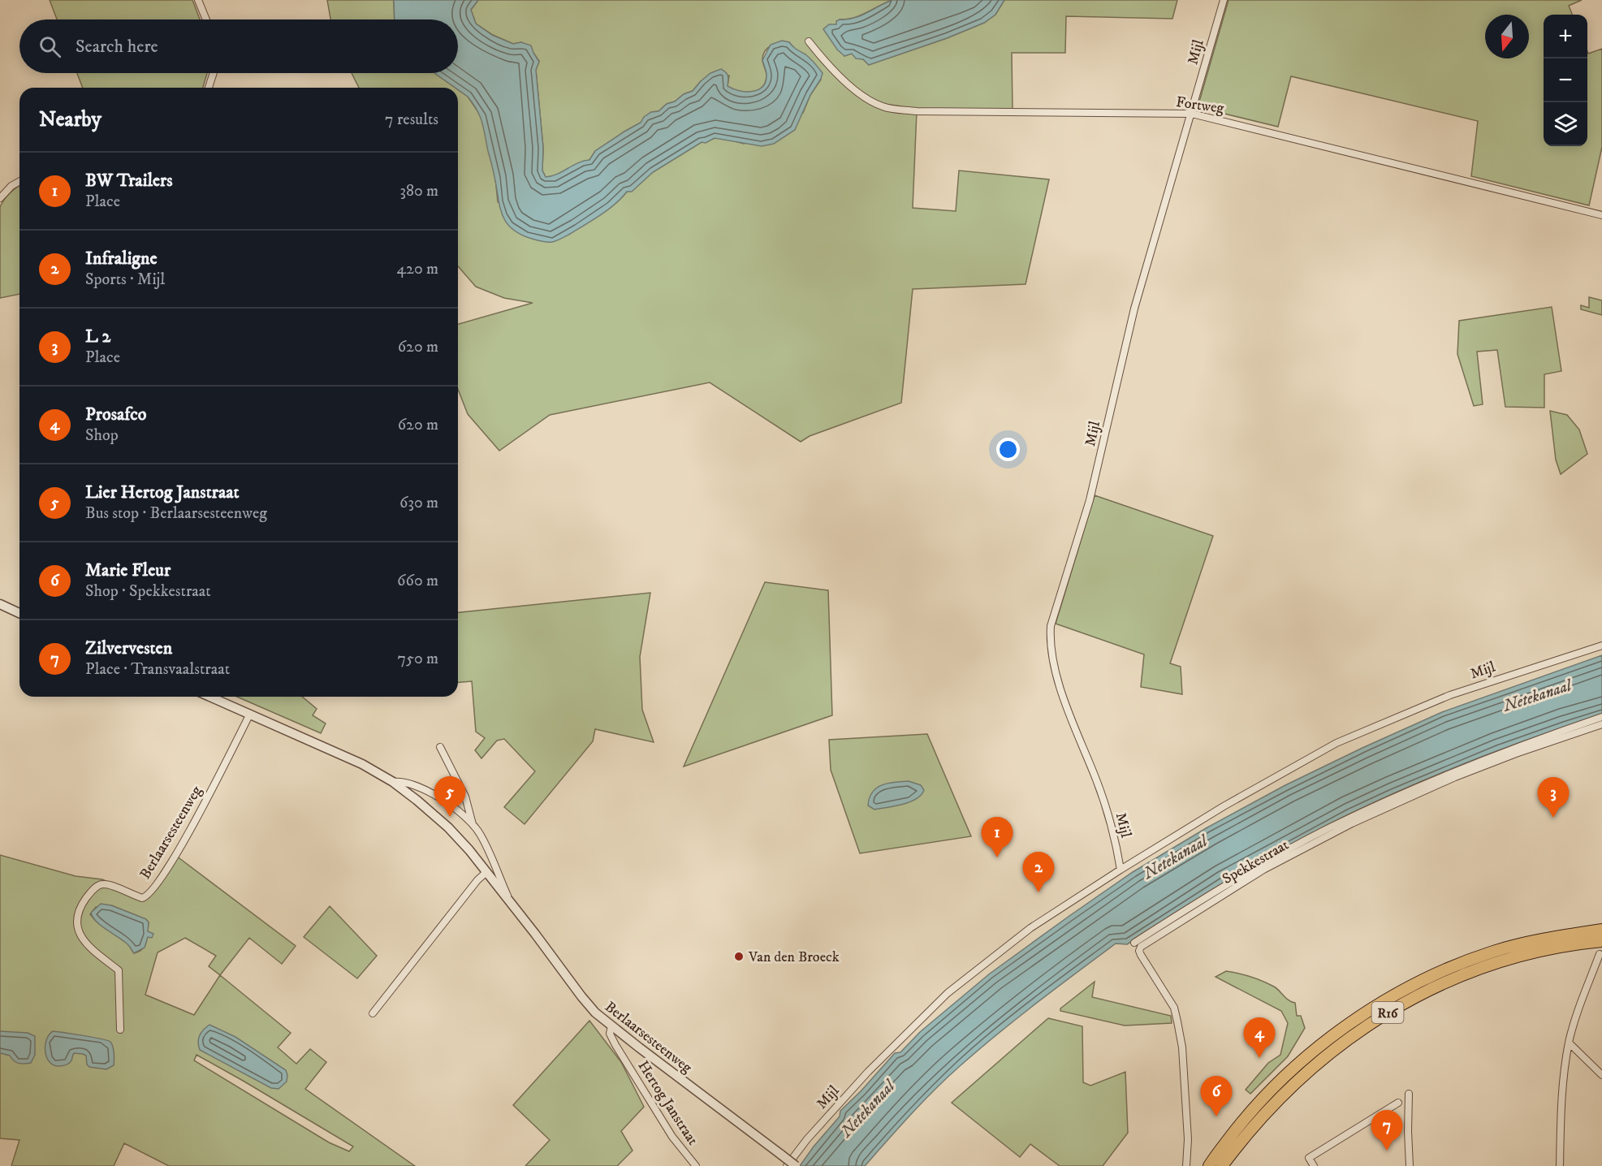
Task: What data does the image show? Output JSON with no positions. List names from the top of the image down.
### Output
{
  "streets": {
    "main road": ["R16"],
    "street": [
      "Mijl",
      "Fortweg",
      "Berlaarsesteenweg",
      "Spekkestraat",
      "Hertog Janstraat"
    ]
  },
  "crossings": [
    ["Mijl", "Fortweg"],
    ["Berlaarsesteenweg", "Hertog Janstraat"]
  ],
  "water": ["Netekanaal"],
  "places": ["Van den Broeck"],
  "north": "bottom",
  "page": {
    "map_buttons": ["+", "−"],
    "search": "Search here",
    "heading": ["Nearby", "7 results"],
    "list": [
      {
        "mark": "1",
        "name": "BW Trailers",
        "note": "Place",
        "value": "380 m"
      },
      {
        "mark": "2",
        "name": "Infraligne",
        "note": "Sports · Mijl",
        "value": "420 m"
      },
      {
        "mark": "3",
        "name": "L 2",
        "note": "Place",
        "value": "620 m"
      },
      {
        "mark": "4",
        "name": "Prosafco",
        "note": "Shop",
        "value": "620 m"
      },
      {
        "mark": "5",
        "name": "Lier Hertog Janstraat",
        "note": "Bus stop · Berlaarsesteenweg",
        "value": "630 m"
      },
      {
        "mark": "6",
        "name": "Marie Fleur",
        "note": "Shop · Spekkestraat",
        "value": "660 m"
      },
      {
        "mark": "7",
        "name": "Zilvervesten",
        "note": "Place · Transvaalstraat",
        "value": "750 m"
      }
    ],
    "pins": [
      "5",
      "3",
      "1",
      "2",
      "4",
      "6",
      "7"
    ]
  }
}
